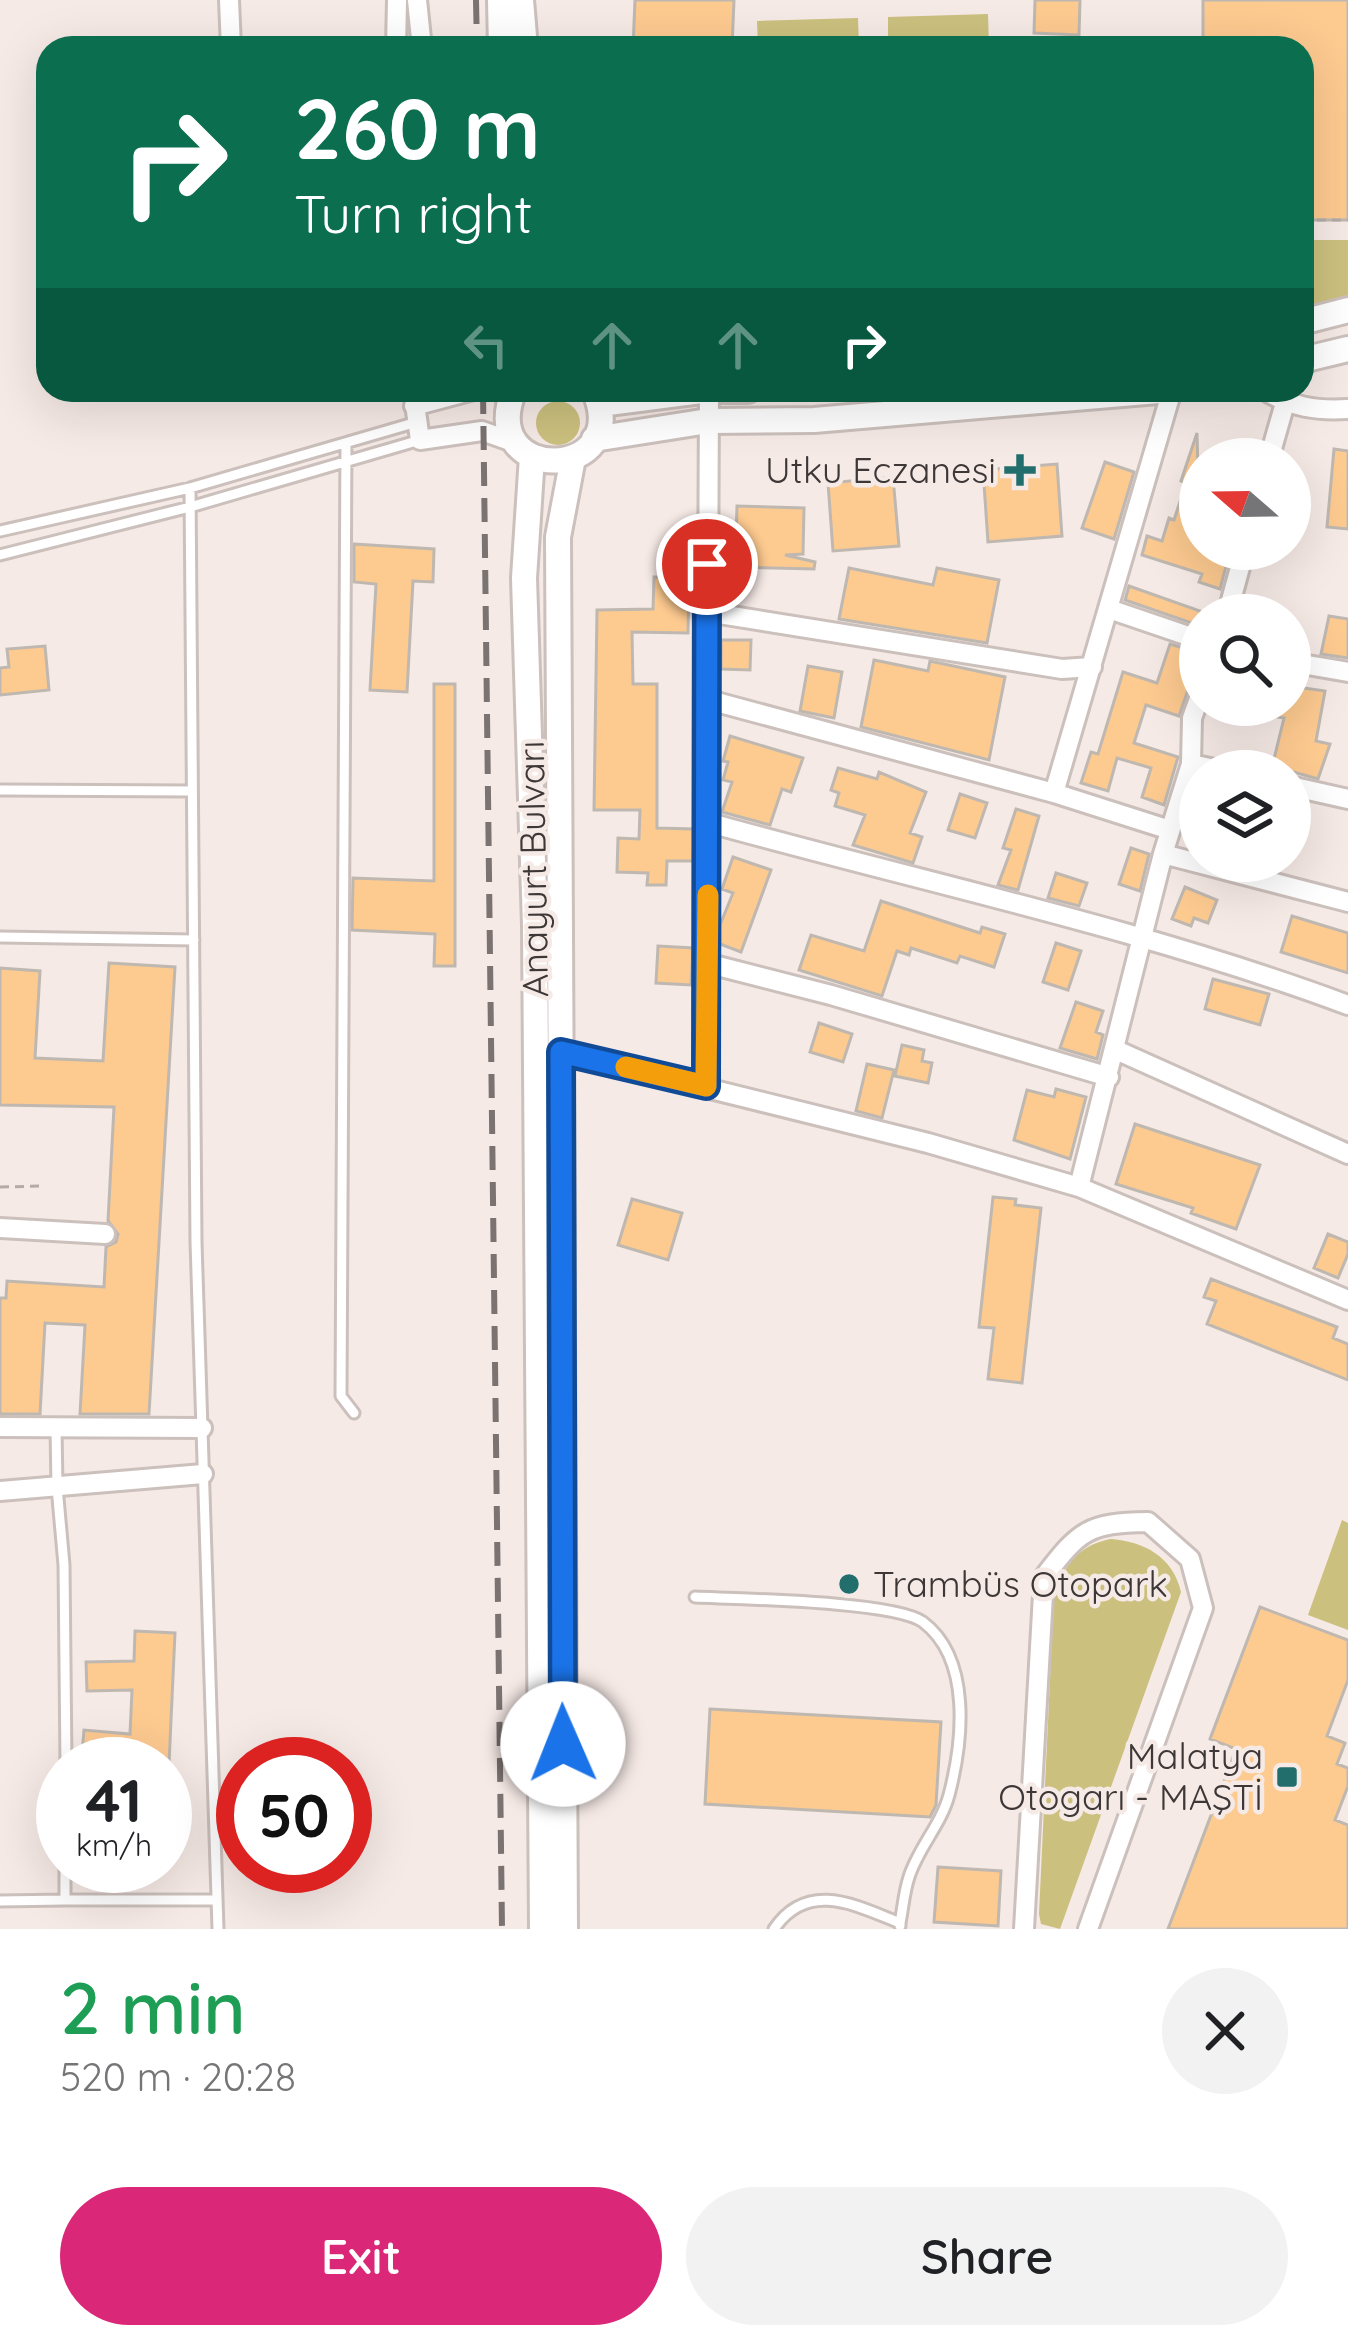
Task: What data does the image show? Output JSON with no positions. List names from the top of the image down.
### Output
{
  "streets": {
    "main road": ["Anayurt Bulvarı"]
  },
  "places": {
    "health": ["Utku Eczanesi"],
    "other": ["Trambüs Otopark"],
    "transit": ["Malatya Otogarı - MAŞTİ"]
  },
  "north": "left",
  "page": {
    "turn": ["260 m", "Turn right"],
    "speed": "41 km/h",
    "limit": "50",
    "heading": ["2 min", "520 m · 20:28"],
    "buttons": ["Exit", "Share"]
  }
}
